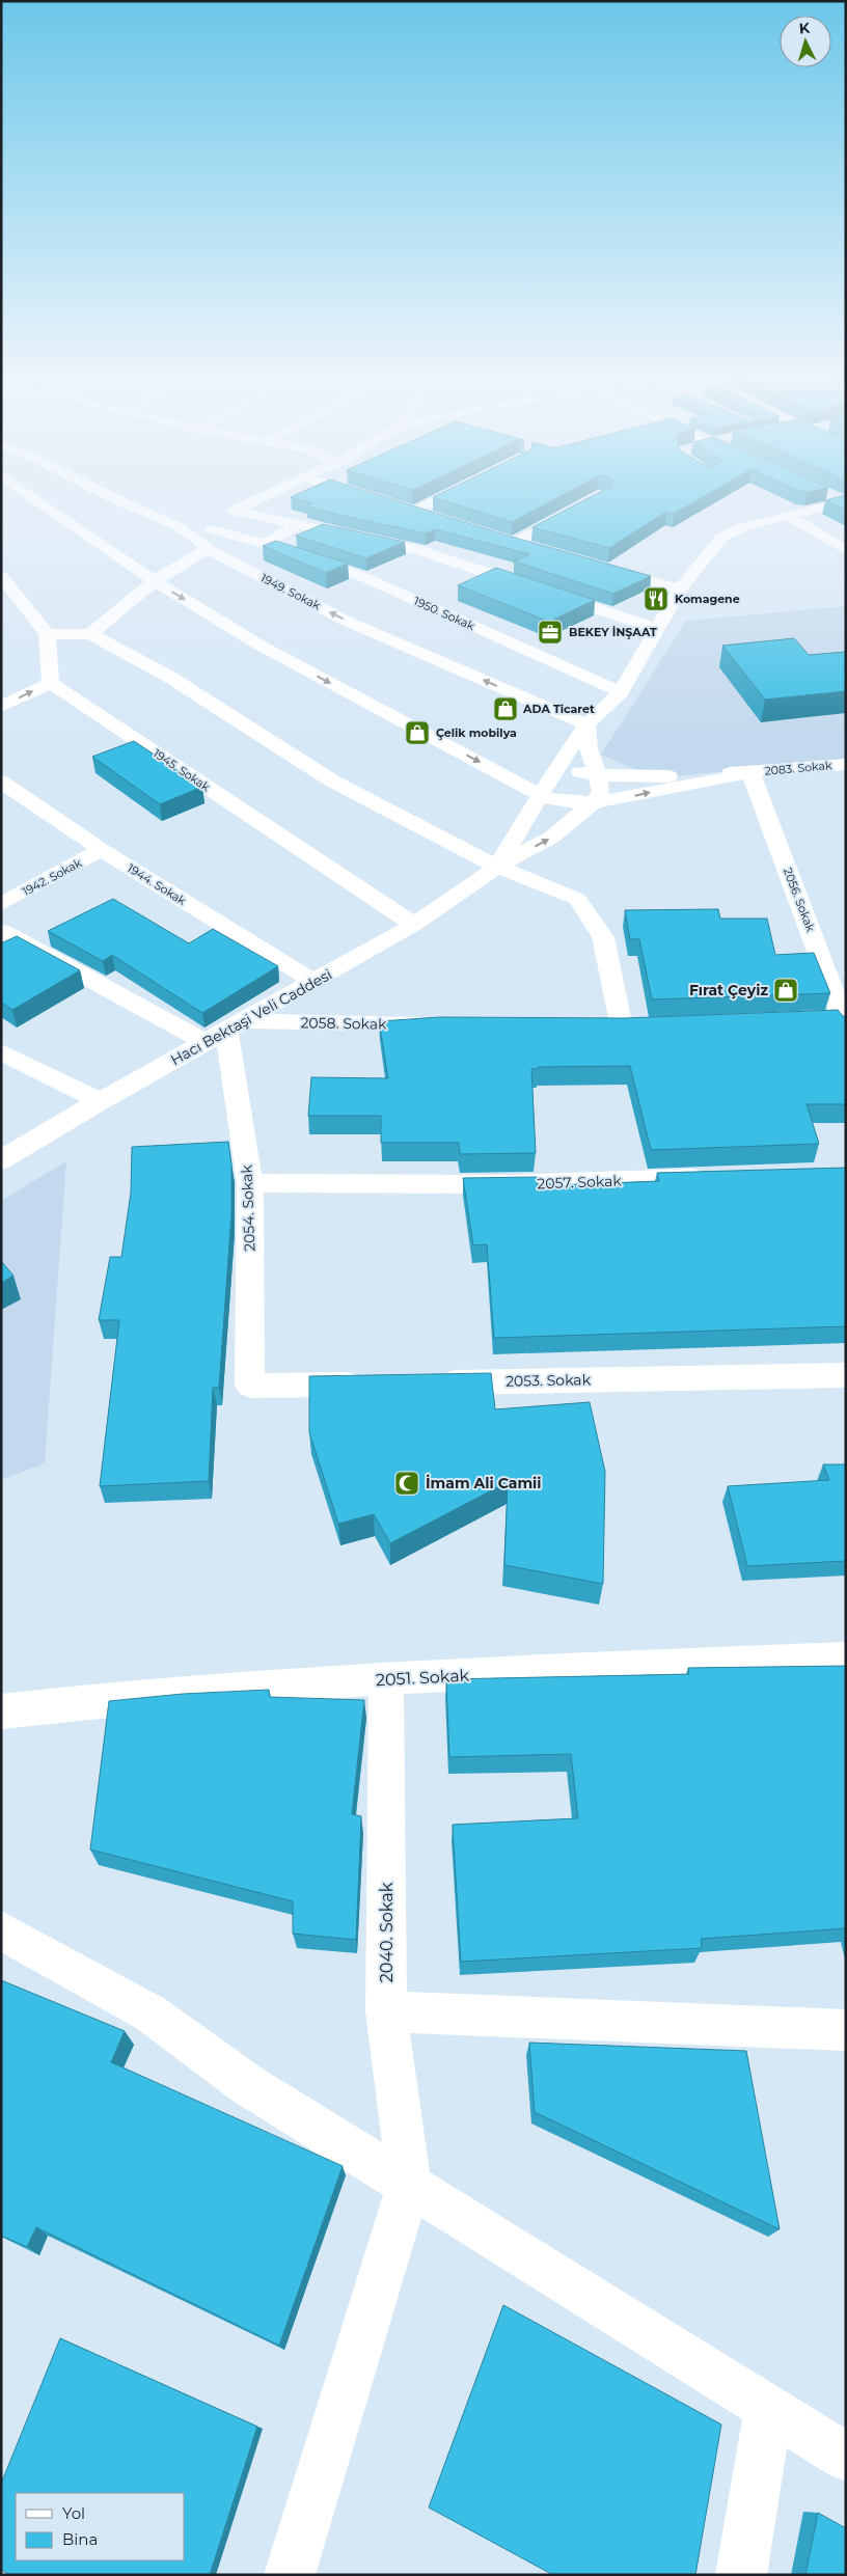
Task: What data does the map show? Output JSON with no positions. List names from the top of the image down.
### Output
{
  "streets": {
    "street": [
      "1949. Sokak",
      "1950. Sokak",
      "2083. Sokak",
      "1945. Sokak",
      "1942. Sokak",
      "1944. Sokak",
      "2056. Sokak",
      "Hacı Bektaşi Veli Caddesi",
      "2058. Sokak",
      "2057. Sokak",
      "2054. Sokak",
      "2053. Sokak",
      "2051. Sokak",
      "2040. Sokak"
    ]
  },
  "crossings": [
    ["1949. Sokak", "Hacı Bektaşi Veli Caddesi"],
    ["1950. Sokak", "Hacı Bektaşi Veli Caddesi"],
    ["2083. Sokak", "2056. Sokak"],
    ["1945. Sokak", "Hacı Bektaşi Veli Caddesi"],
    ["1942. Sokak", "1944. Sokak"],
    ["1944. Sokak", "Hacı Bektaşi Veli Caddesi"],
    ["Hacı Bektaşi Veli Caddesi", "2058. Sokak"],
    ["Hacı Bektaşi Veli Caddesi", "2054. Sokak"],
    ["2058. Sokak", "2054. Sokak"],
    ["2057. Sokak", "2054. Sokak"],
    ["2051. Sokak", "2040. Sokak"]
  ],
  "places": {
    "restaurant": ["Komagene"],
    "office": ["BEKEY İNŞAAT"],
    "shop": ["ADA Ticaret", "Çelik mobilya", "Fırat Çeyiz"],
    "mosque": ["İmam Ali Camii"]
  },
  "legend": ["Yol", "Bina"],
  "north": "top"
}
